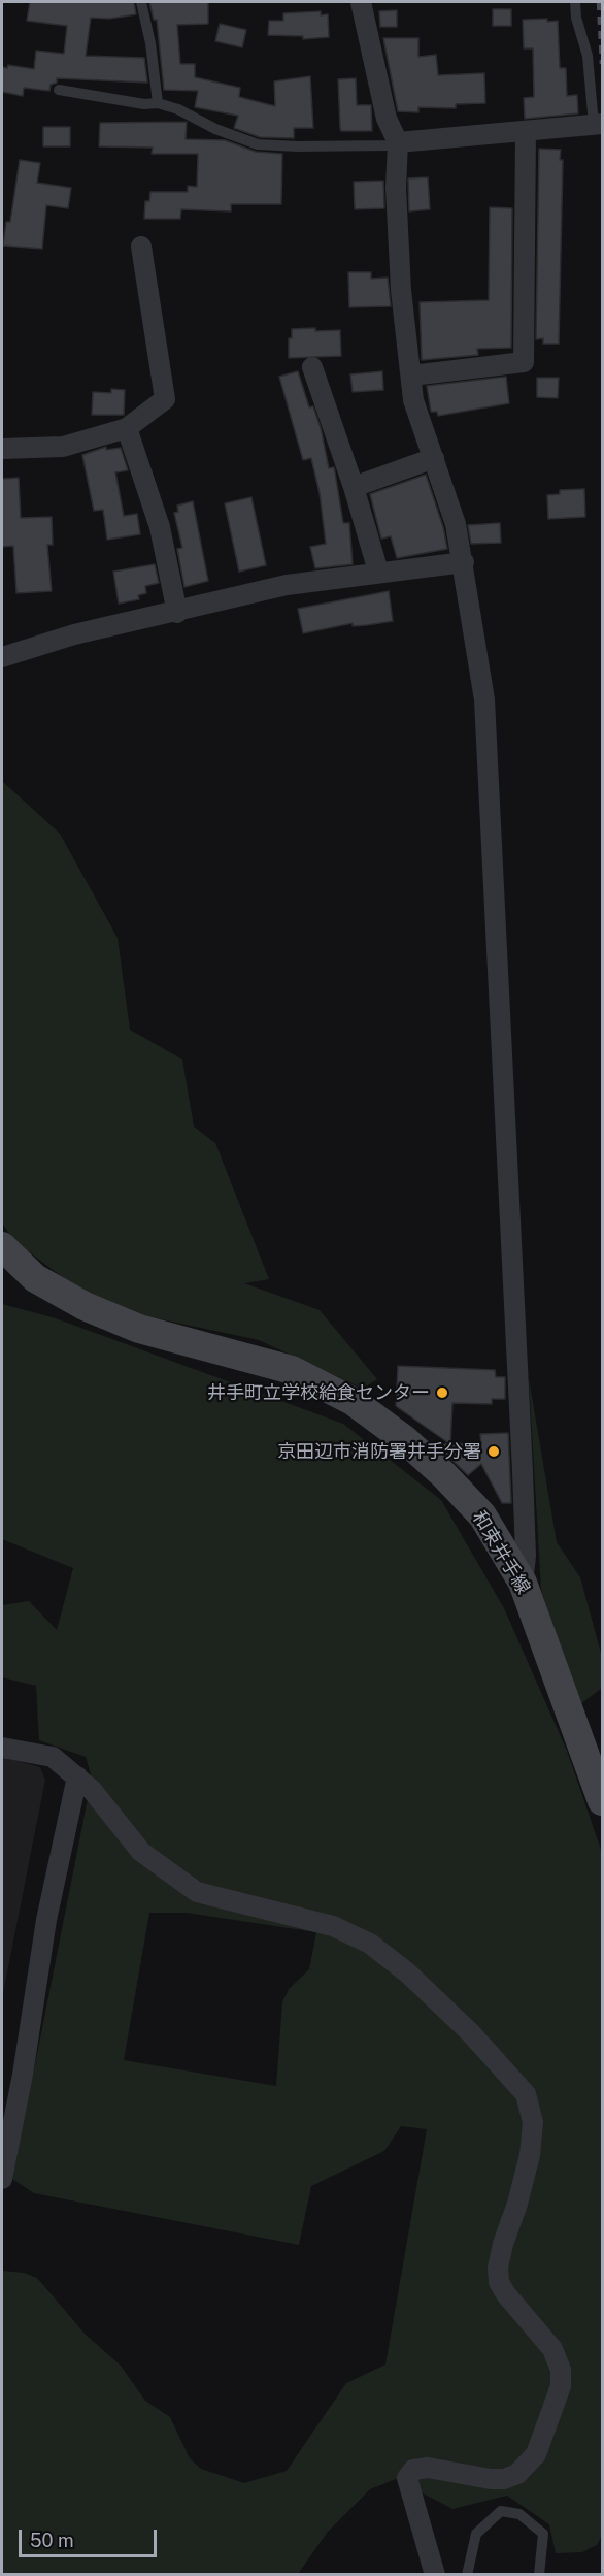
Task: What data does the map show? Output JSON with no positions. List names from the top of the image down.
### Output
{
  "streets": {
    "main road": ["和束井手線"]
  },
  "places": ["井手町立学校給食センター", "京田辺市消防署井手分署"],
  "scale_bar": "50 m"
}
